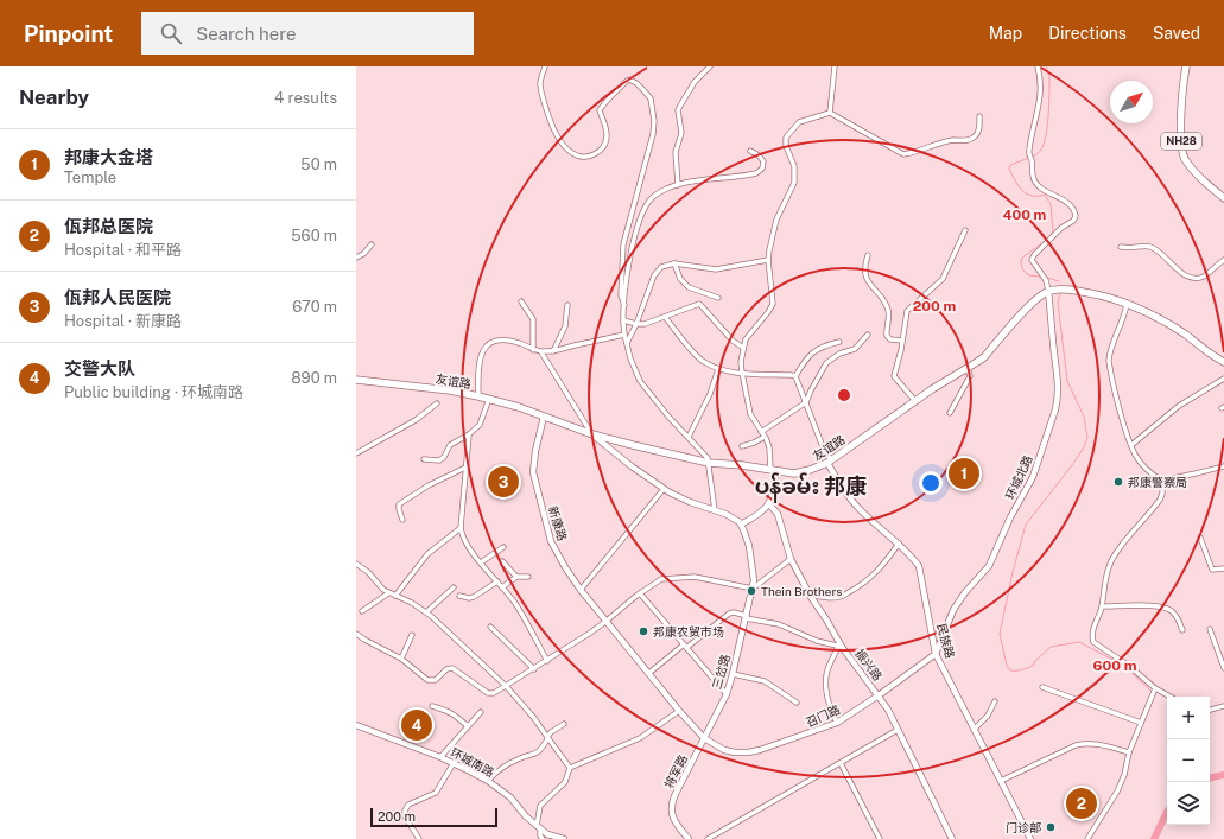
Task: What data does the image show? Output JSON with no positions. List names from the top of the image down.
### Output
{
  "streets": {
    "highway": ["NH28", "友谊路"],
    "main road": [
      "环城北路",
      "新康路",
      "民族路",
      "振兴路",
      "三岔路",
      "召门路",
      "环城南路",
      "将军路"
    ]
  },
  "crossings": [
    ["友谊路", "环城北路"],
    ["友谊路", "新康路"],
    ["友谊路", "民族路"],
    ["环城北路", "民族路"],
    ["环城北路", "召门路"],
    ["新康路", "三岔路"],
    ["新康路", "召门路"],
    ["新康路", "将军路"],
    ["民族路", "召门路"],
    ["振兴路", "召门路"],
    ["三岔路", "召门路"],
    ["三岔路", "将军路"],
    ["召门路", "将军路"]
  ],
  "districts": ["ပန်ခမ်း 邦康"],
  "places": [
    "邦康警察局",
    "Thein Brothers",
    "邦康农贸市场",
    "门诊部"
  ],
  "scale_bar": "200 m",
  "north": "top right",
  "page": {
    "header": "Pinpoint",
    "search": "Search here",
    "nav": ["Map", "Directions", "Saved"],
    "heading": ["Nearby", "4 results"],
    "list": [
      {
        "mark": "1",
        "name": "邦康大金塔",
        "note": "Temple",
        "value": "50 m"
      },
      {
        "mark": "2",
        "name": "佤邦总医院",
        "note": "Hospital · 和平路",
        "value": "560 m"
      },
      {
        "mark": "3",
        "name": "佤邦人民医院",
        "note": "Hospital · 新康路",
        "value": "670 m"
      },
      {
        "mark": "4",
        "name": "交警大队",
        "note": "Public building · 环城南路",
        "value": "890 m"
      }
    ],
    "pins": [
      "1",
      "3",
      "4",
      "2"
    ],
    "map_buttons": ["+", "−"],
    "scale": "200 m"
  },
  "rings": ["400 m", "200 m", "600 m"]
}
